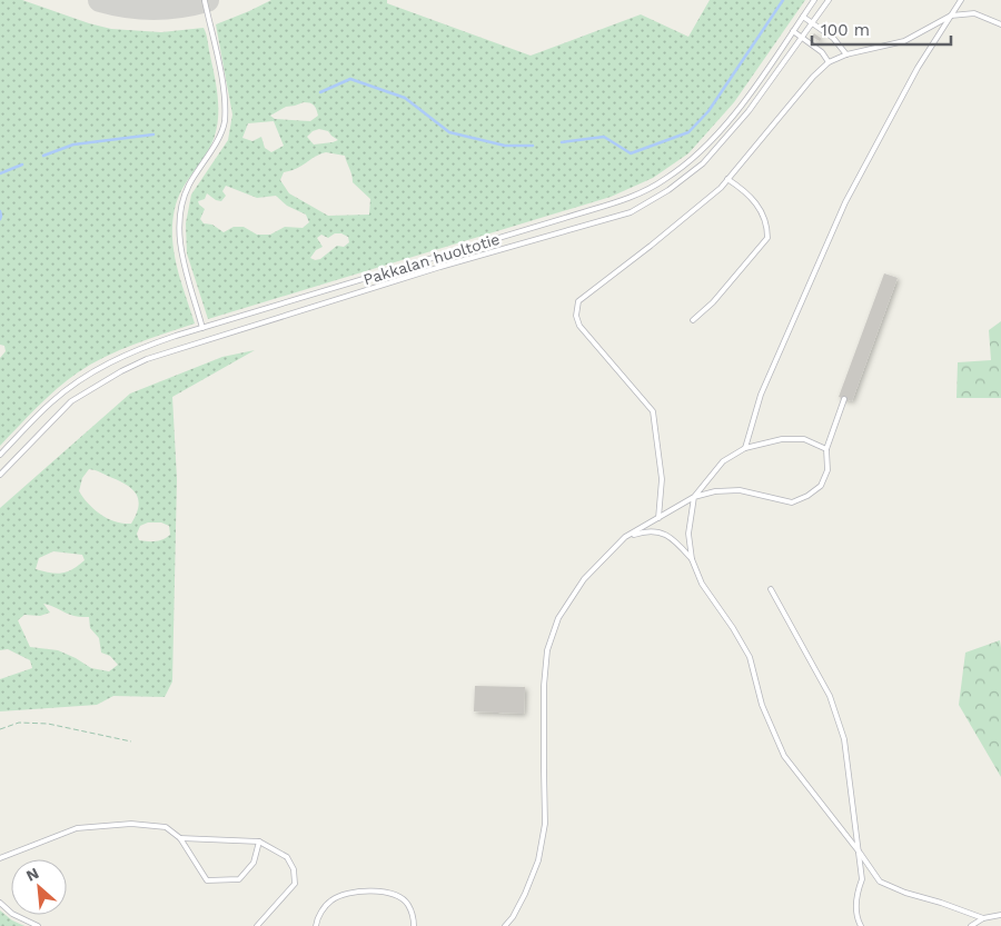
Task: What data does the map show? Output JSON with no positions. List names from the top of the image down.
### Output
{
  "streets": {
    "lane": ["Pakkalan huoltotie"]
  },
  "scale_bar": "100 m",
  "north": "top left"
}
